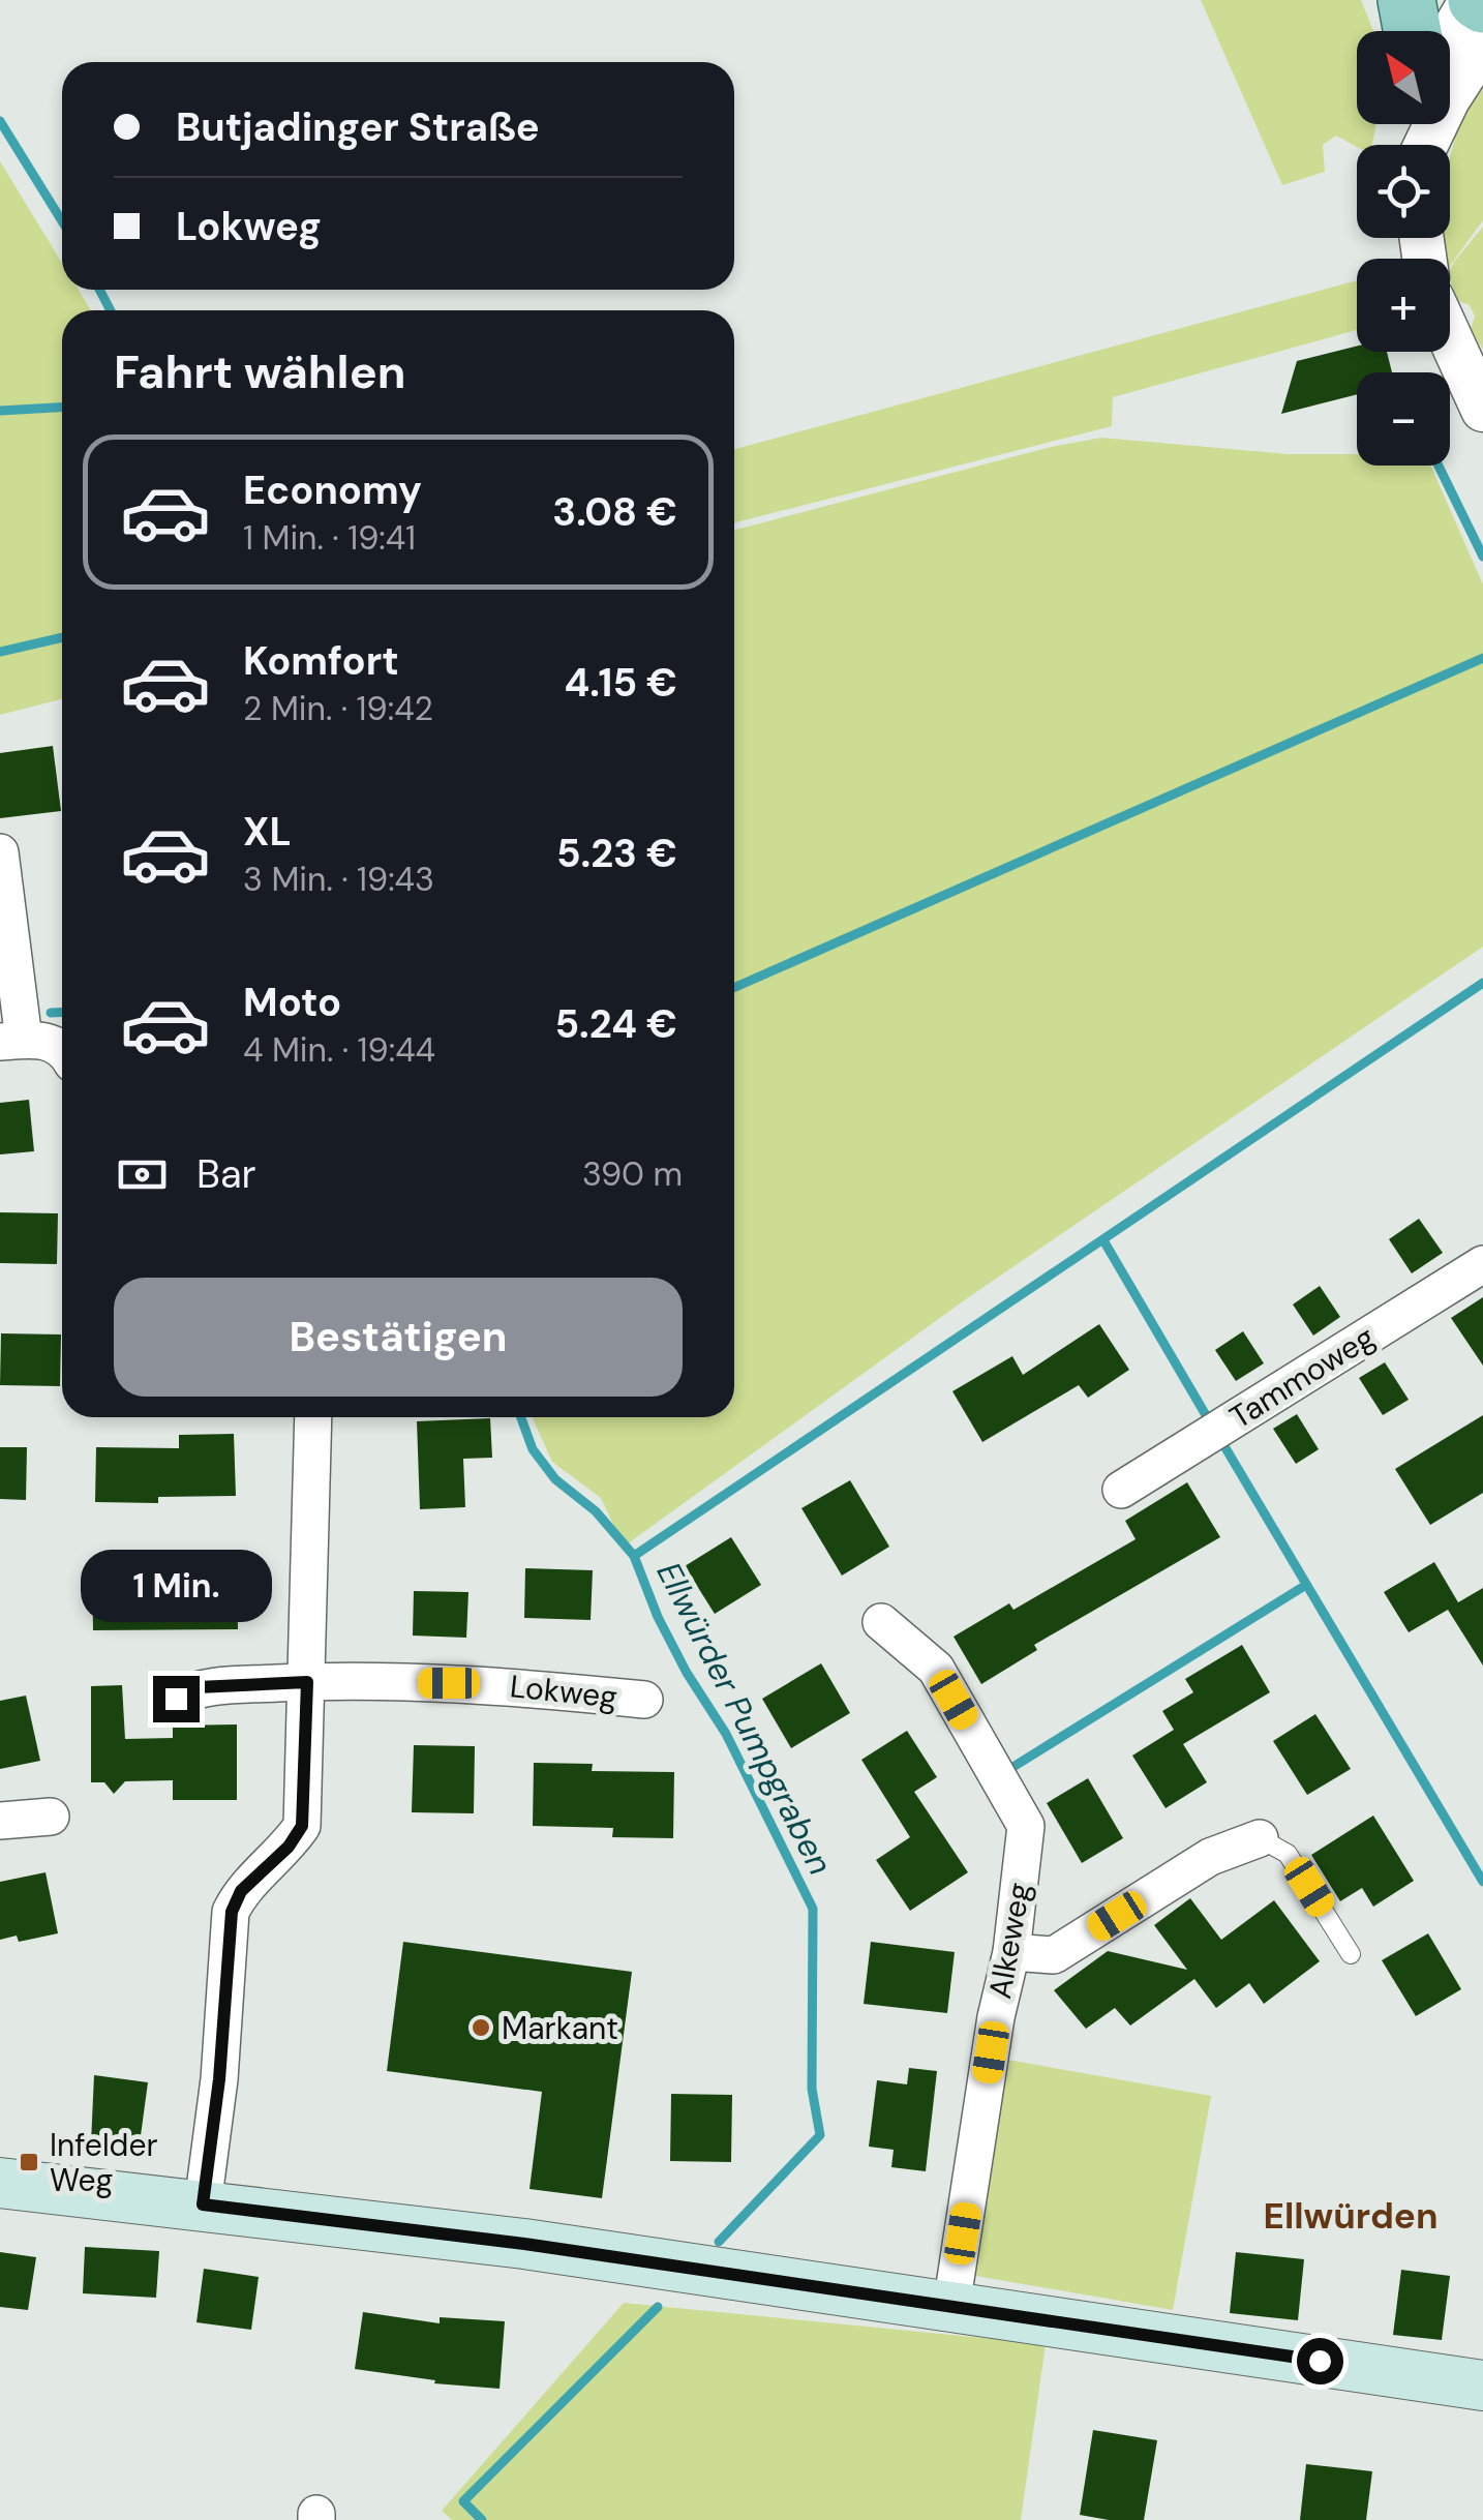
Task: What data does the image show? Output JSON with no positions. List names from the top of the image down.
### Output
{
  "streets": {
    "street": ["Tammoweg", "Lokweg", "Alkeweg"]
  },
  "districts": ["Ellwürden"],
  "water": ["Ellwürder Pumpgraben"],
  "places": {
    "other": ["Markant"],
    "transit": ["Infelder Weg"]
  },
  "north": "top left",
  "page": {
    "map_buttons": ["+", "−"],
    "banner": ["Butjadinger Straße", "Lokweg"],
    "heading": "Fahrt wählen",
    "list": [
      {
        "name": "Economy",
        "note": "1 Min. · 19:41",
        "value": "3.08 €"
      },
      {
        "name": "Komfort",
        "note": "2 Min. · 19:42",
        "value": "4.15 €"
      },
      {
        "name": "XL",
        "note": "3 Min. · 19:43",
        "value": "5.23 €"
      },
      {
        "name": "Moto",
        "note": "4 Min. · 19:44",
        "value": "5.24 €"
      }
    ],
    "pay": ["Bar", "390 m"],
    "buttons": "Bestätigen",
    "bubble": "1 Min."
  }
}
